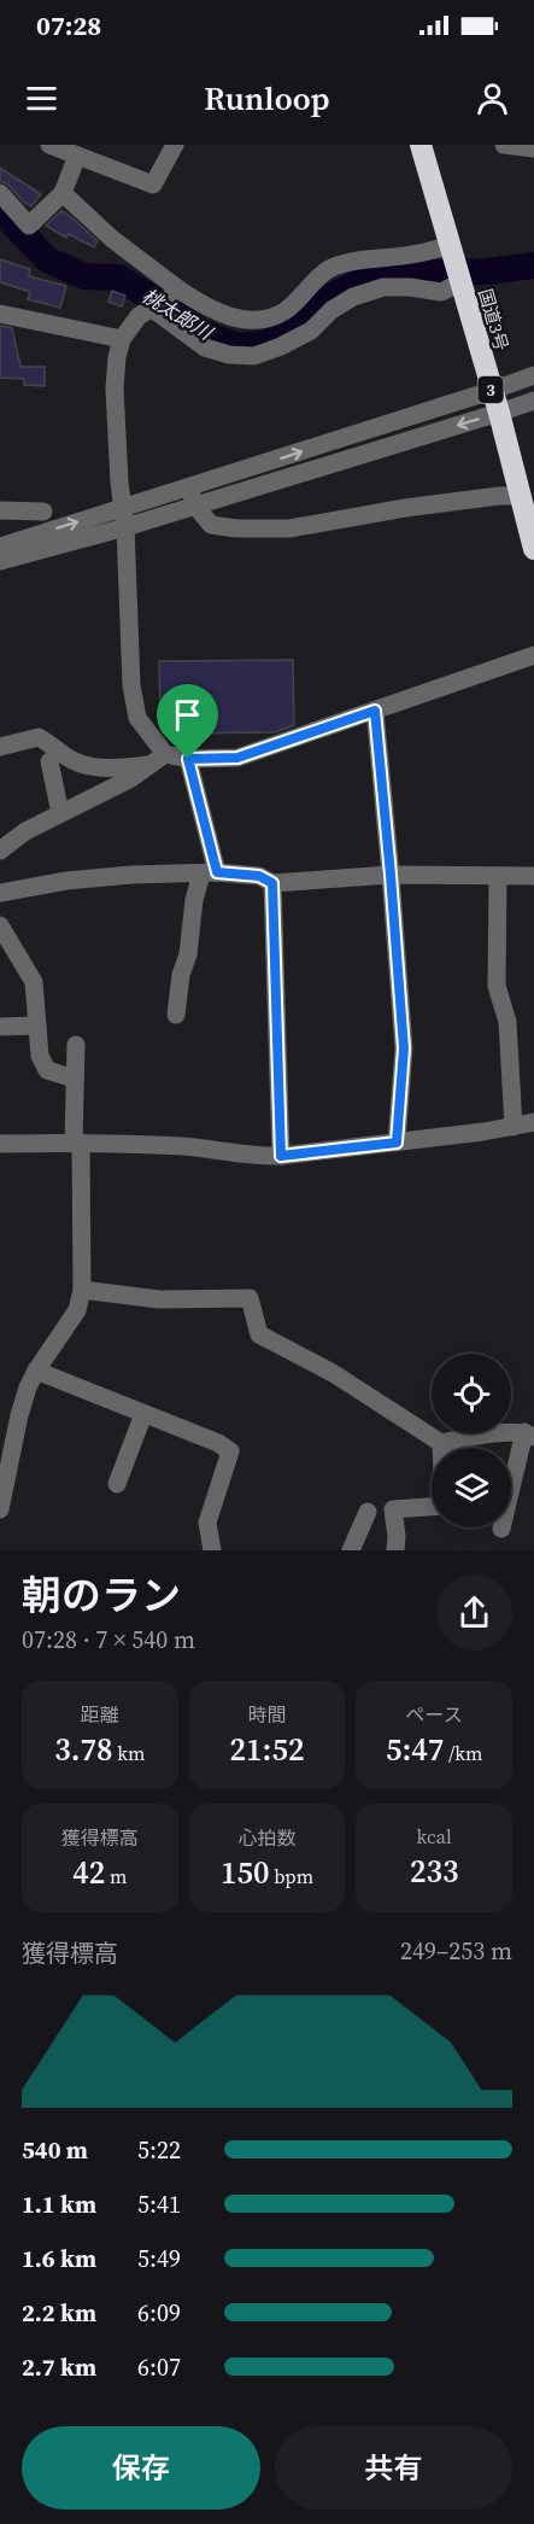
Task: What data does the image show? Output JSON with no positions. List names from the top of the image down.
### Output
{
  "streets": {
    "highway": ["国道3号", "3"]
  },
  "water": ["桃太郎川"],
  "page": {
    "status": "07:28",
    "header": "Runloop",
    "heading": ["朝のラン", "07:28 · 7 × 540 m"],
    "stats": [
      ["距離", "3.78 km"],
      ["時間", "21:52"],
      ["ペース", "5:47 /km"],
      ["獲得標高", "42 m"],
      ["心拍数", "150 bpm"],
      ["kcal", "233"]
    ],
    "chart": ["獲得標高", "249–253 m"],
    "list": [
      {
        "name": "540 m",
        "note": "5:22"
      },
      {
        "name": "1.1 km",
        "note": "5:41"
      },
      {
        "name": "1.6 km",
        "note": "5:49"
      },
      {
        "name": "2.2 km",
        "note": "6:09"
      },
      {
        "name": "2.7 km",
        "note": "6:07"
      }
    ],
    "buttons": ["保存", "共有"]
  }
}
